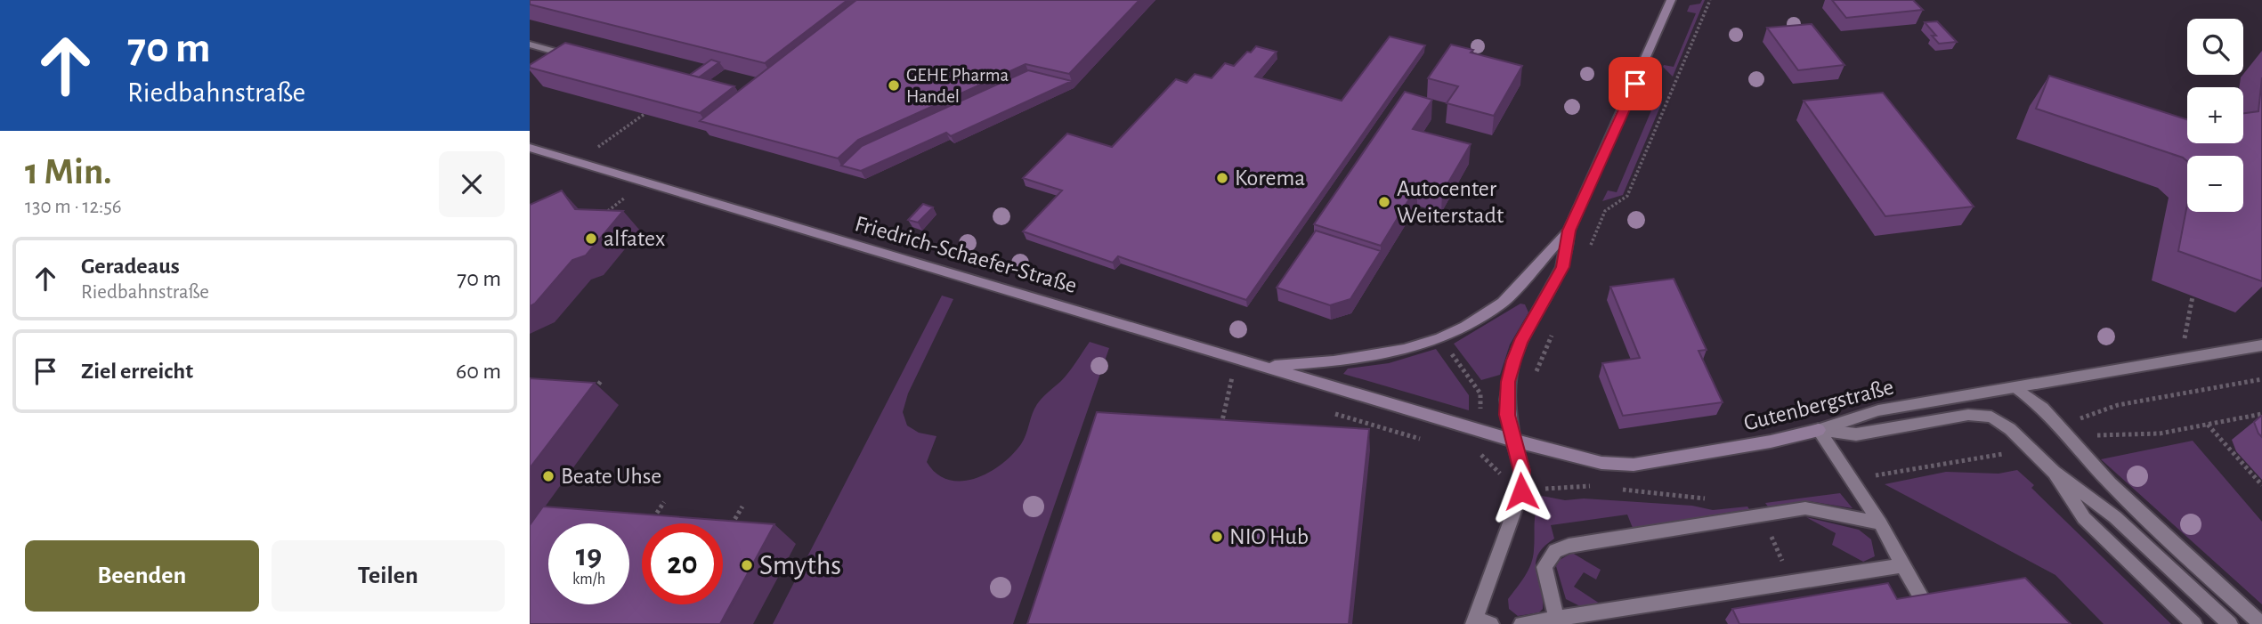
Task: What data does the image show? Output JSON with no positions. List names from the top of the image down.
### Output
{
  "streets": {
    "main road": ["Friedrich-Schaefer-Straße", "Gutenbergstraße"]
  },
  "crossings": [
    ["Friedrich-Schaefer-Straße", "Gutenbergstraße"]
  ],
  "places": [
    "GEHE Pharma Handel",
    "Korema",
    "Autocenter Weiterstadt",
    "alfatex",
    "Beate Uhse",
    "NIO Hub",
    "Smyths"
  ],
  "page": {
    "turn": ["70 m", "Riedbahnstraße"],
    "map_buttons": ["+", "−"],
    "heading": ["1 Min.", "130 m · 12:56"],
    "list": [
      {
        "name": "Geradeaus",
        "note": "Riedbahnstraße",
        "value": "70 m"
      },
      {
        "name": "Ziel erreicht",
        "value": "60 m"
      }
    ],
    "speed": "19 km/h",
    "limit": "20",
    "buttons": ["Beenden", "Teilen"]
  }
}
